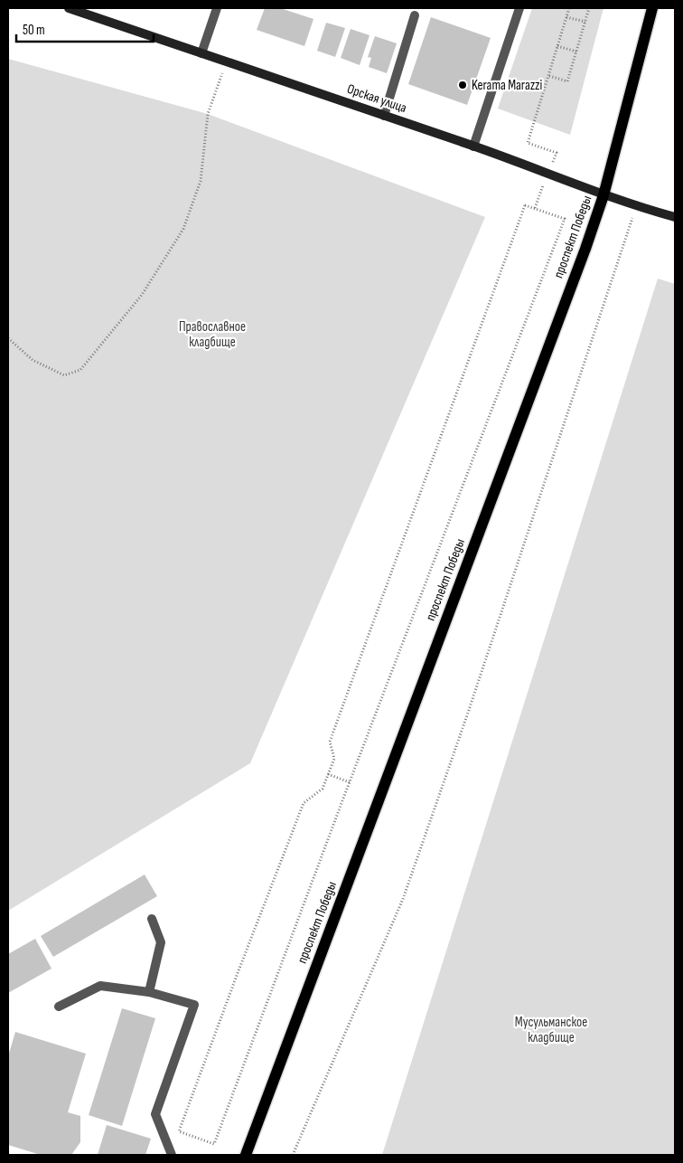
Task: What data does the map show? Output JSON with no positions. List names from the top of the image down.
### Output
{
  "streets": {
    "main road": ["Орская улица", "проспект Победы"]
  },
  "crossings": [
    ["Орская улица", "проспект Победы"]
  ],
  "parks": ["Православное кладбище", "Мусульманское кладбище"],
  "places": ["Kerama Marazzi"],
  "scale_bar": "50 m"
}
